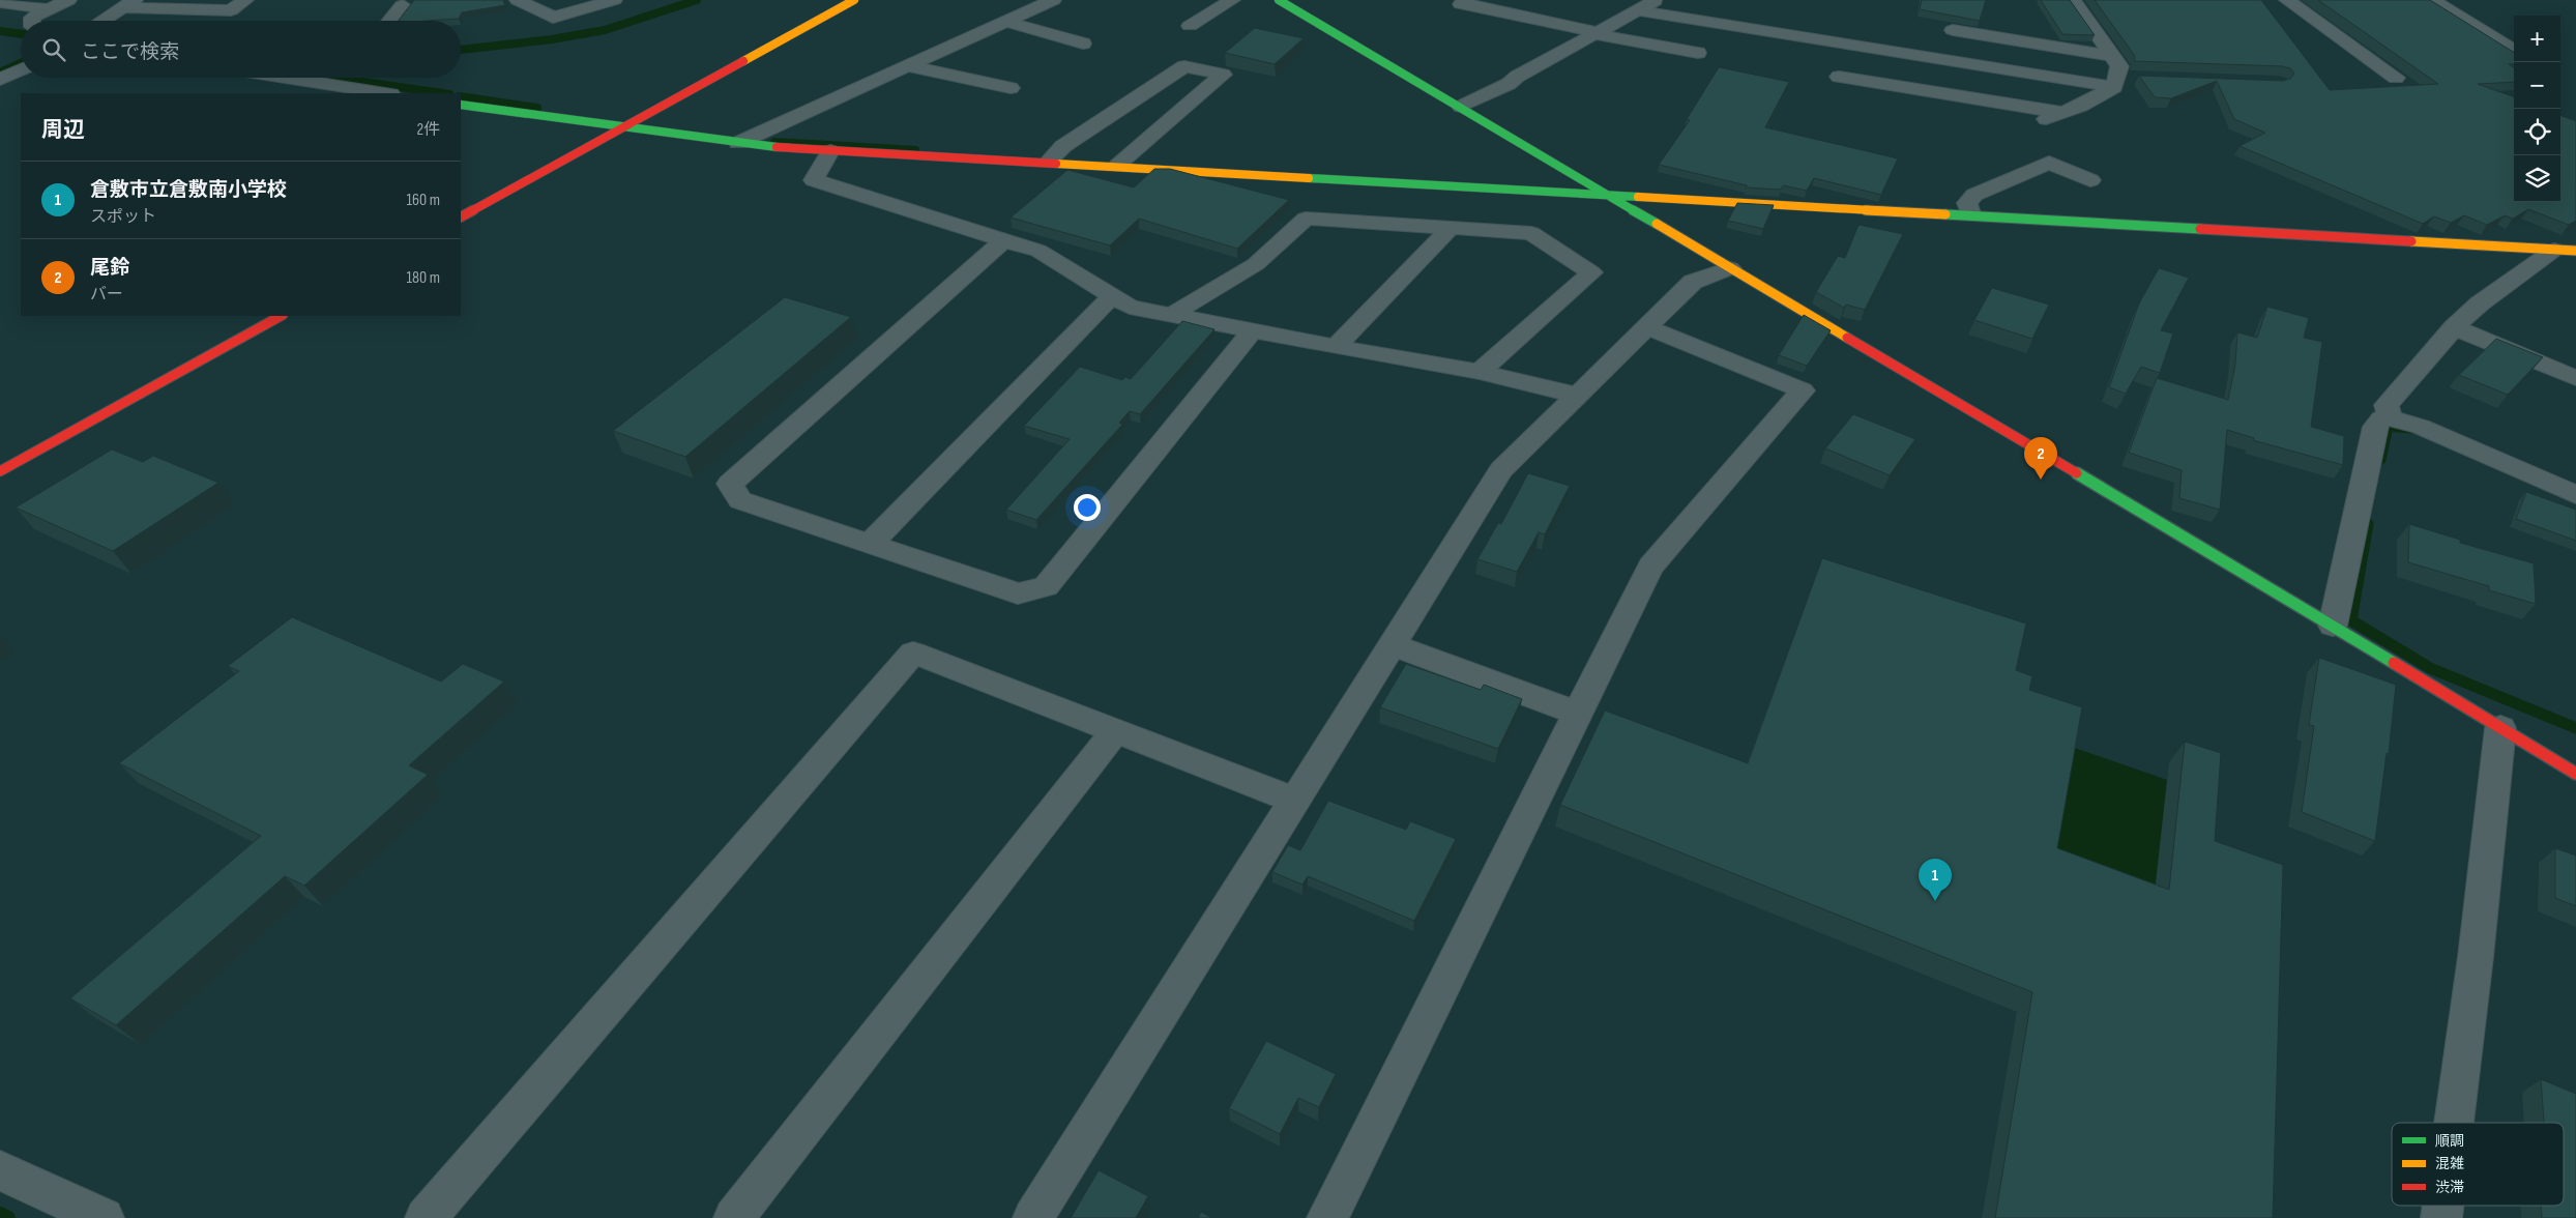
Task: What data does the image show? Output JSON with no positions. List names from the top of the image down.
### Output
{
  "legend": ["順調", "混雑", "渋滞"],
  "page": {
    "map_buttons": ["+", "−"],
    "search": "ここで検索",
    "heading": ["周辺", "2件"],
    "list": [
      {
        "mark": "1",
        "name": "倉敷市立倉敷南小学校",
        "note": "スポット",
        "value": "160 m"
      },
      {
        "mark": "2",
        "name": "尾鈴",
        "note": "バー",
        "value": "180 m"
      }
    ],
    "pins": ["2", "1"]
  }
}
